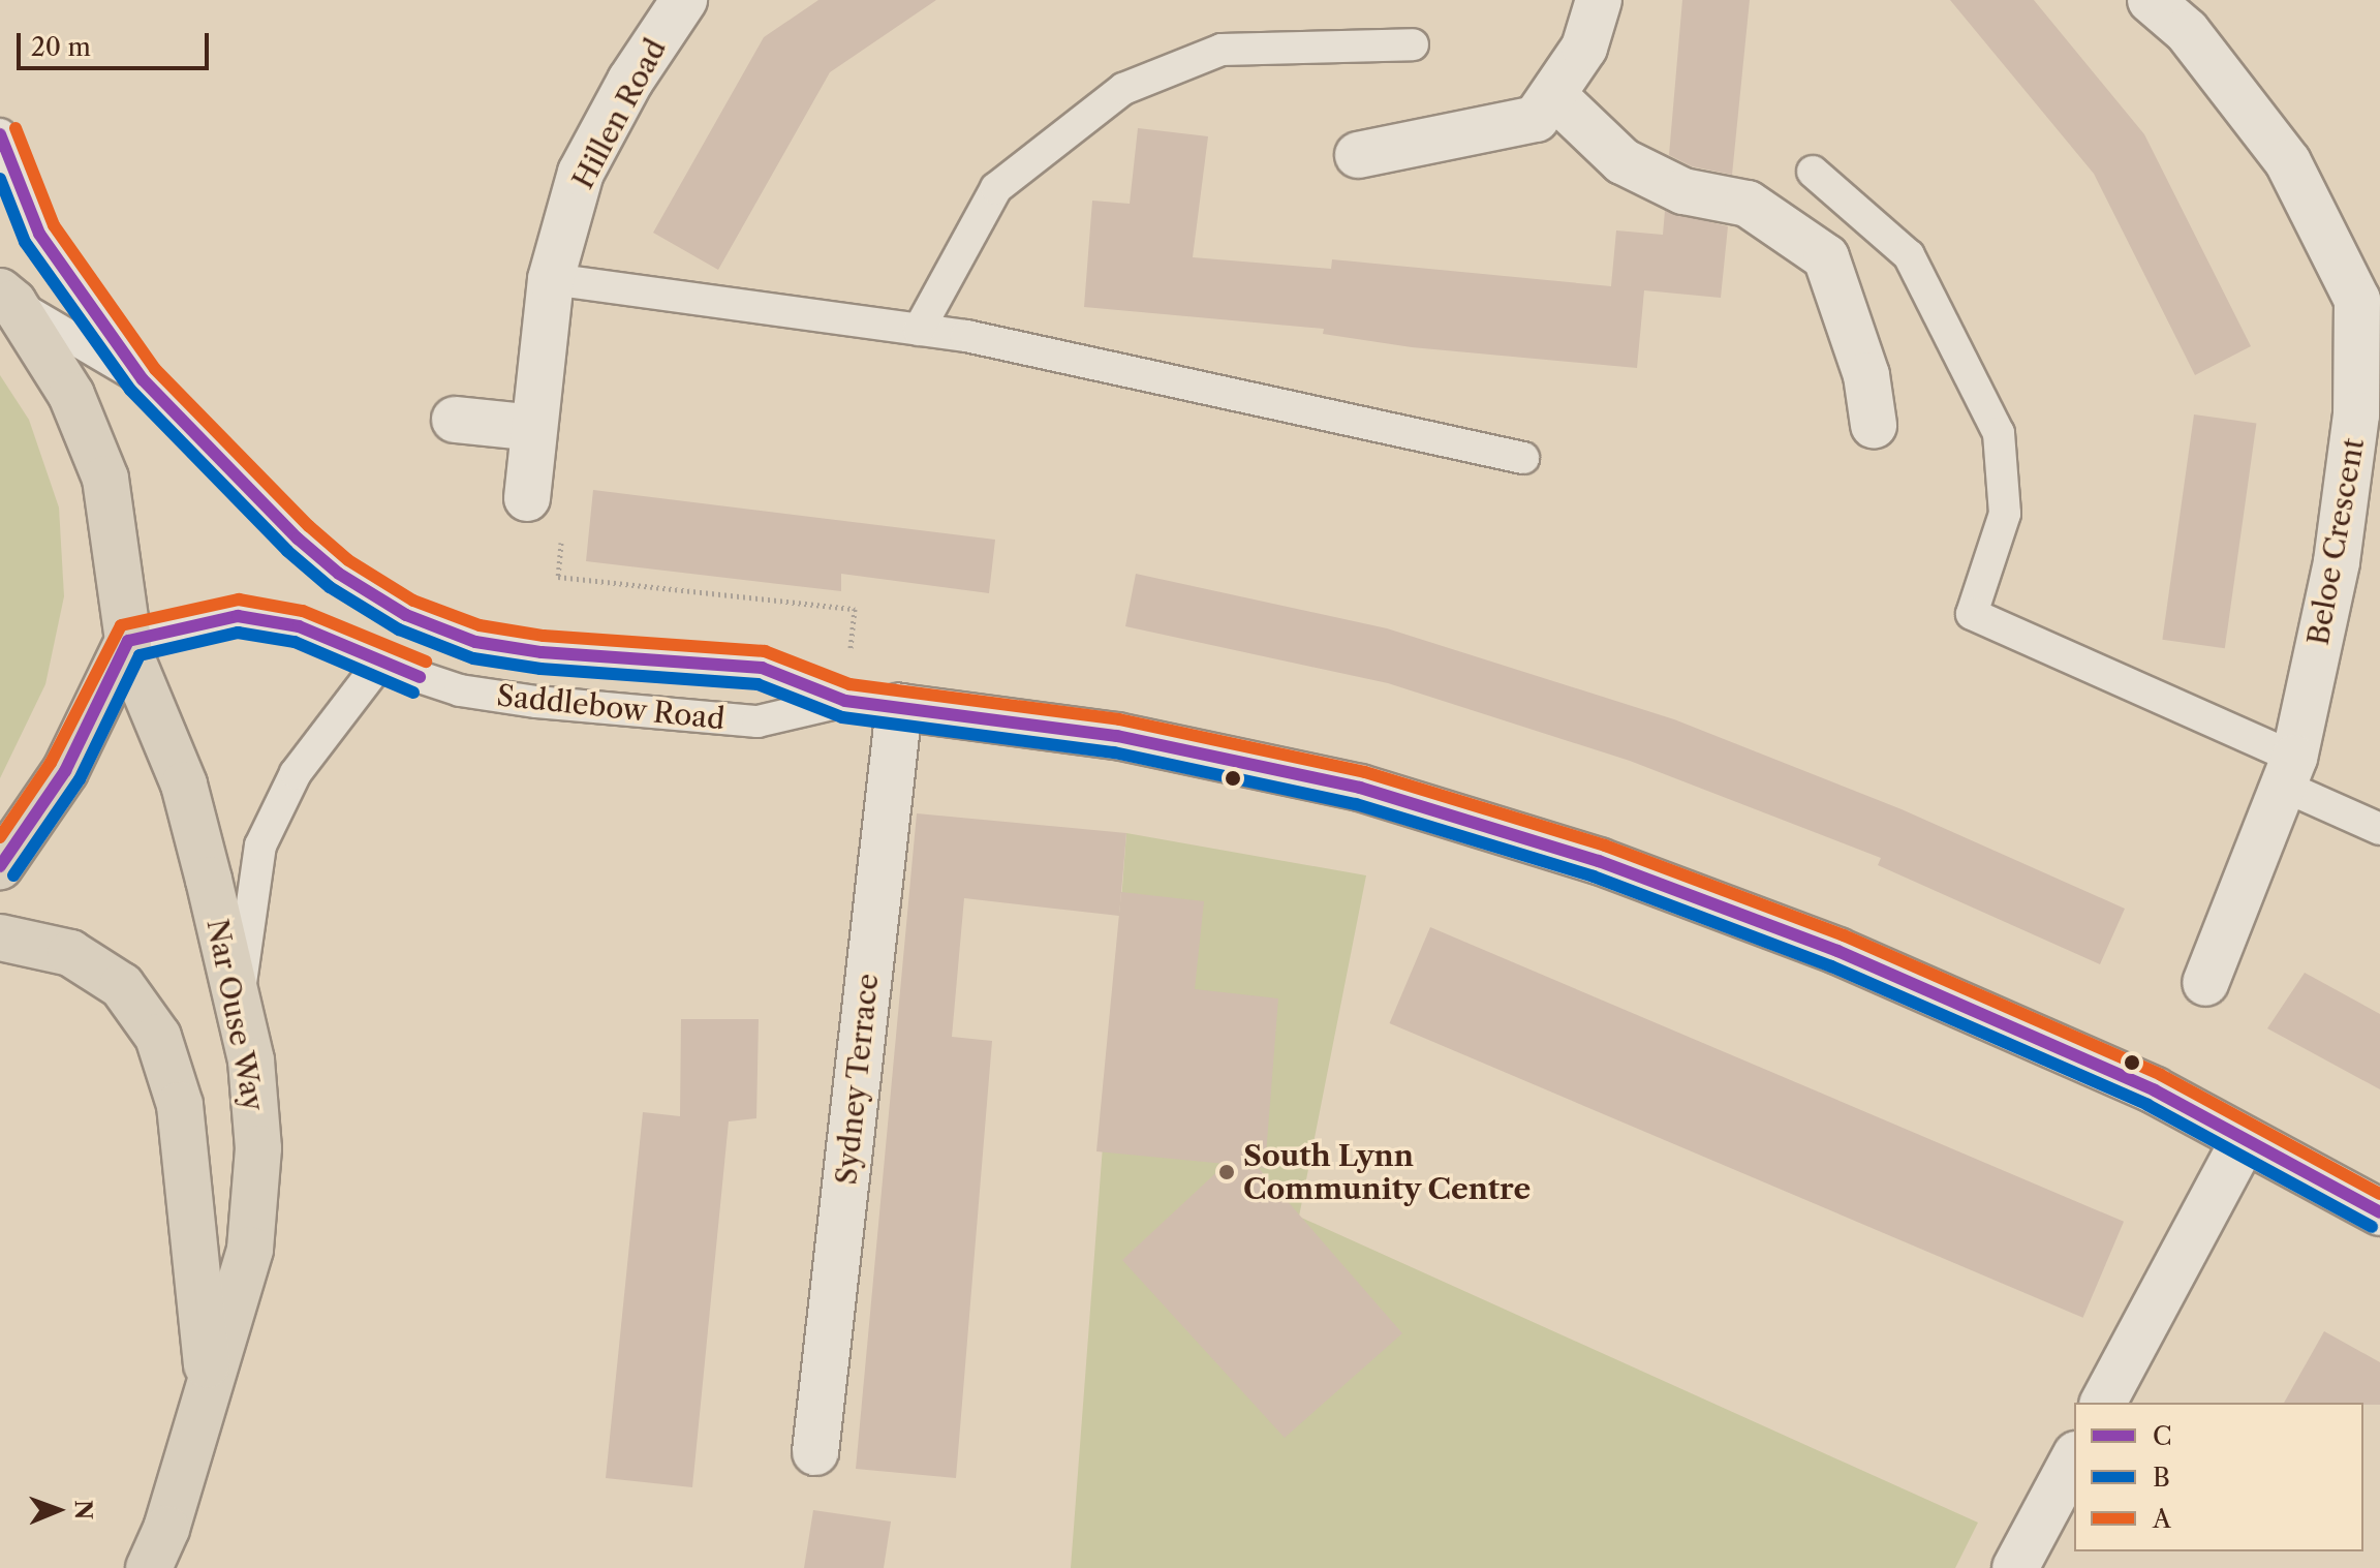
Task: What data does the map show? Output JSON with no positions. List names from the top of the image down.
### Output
{
  "streets": {
    "main road": ["Nar Ouse Way"],
    "street": [
      "Hillen Road",
      "Beloe Crescent",
      "Saddlebow Road",
      "Sydney Terrace"
    ]
  },
  "crossings": [
    ["Saddlebow Road", "Nar Ouse Way"],
    ["Saddlebow Road", "Sydney Terrace"]
  ],
  "places": ["South Lynn Community Centre"],
  "lines": ["transit line A", "transit line C", "transit line B"],
  "legend": ["C", "B", "A"],
  "scale_bar": "20 m",
  "north": "right"
}
